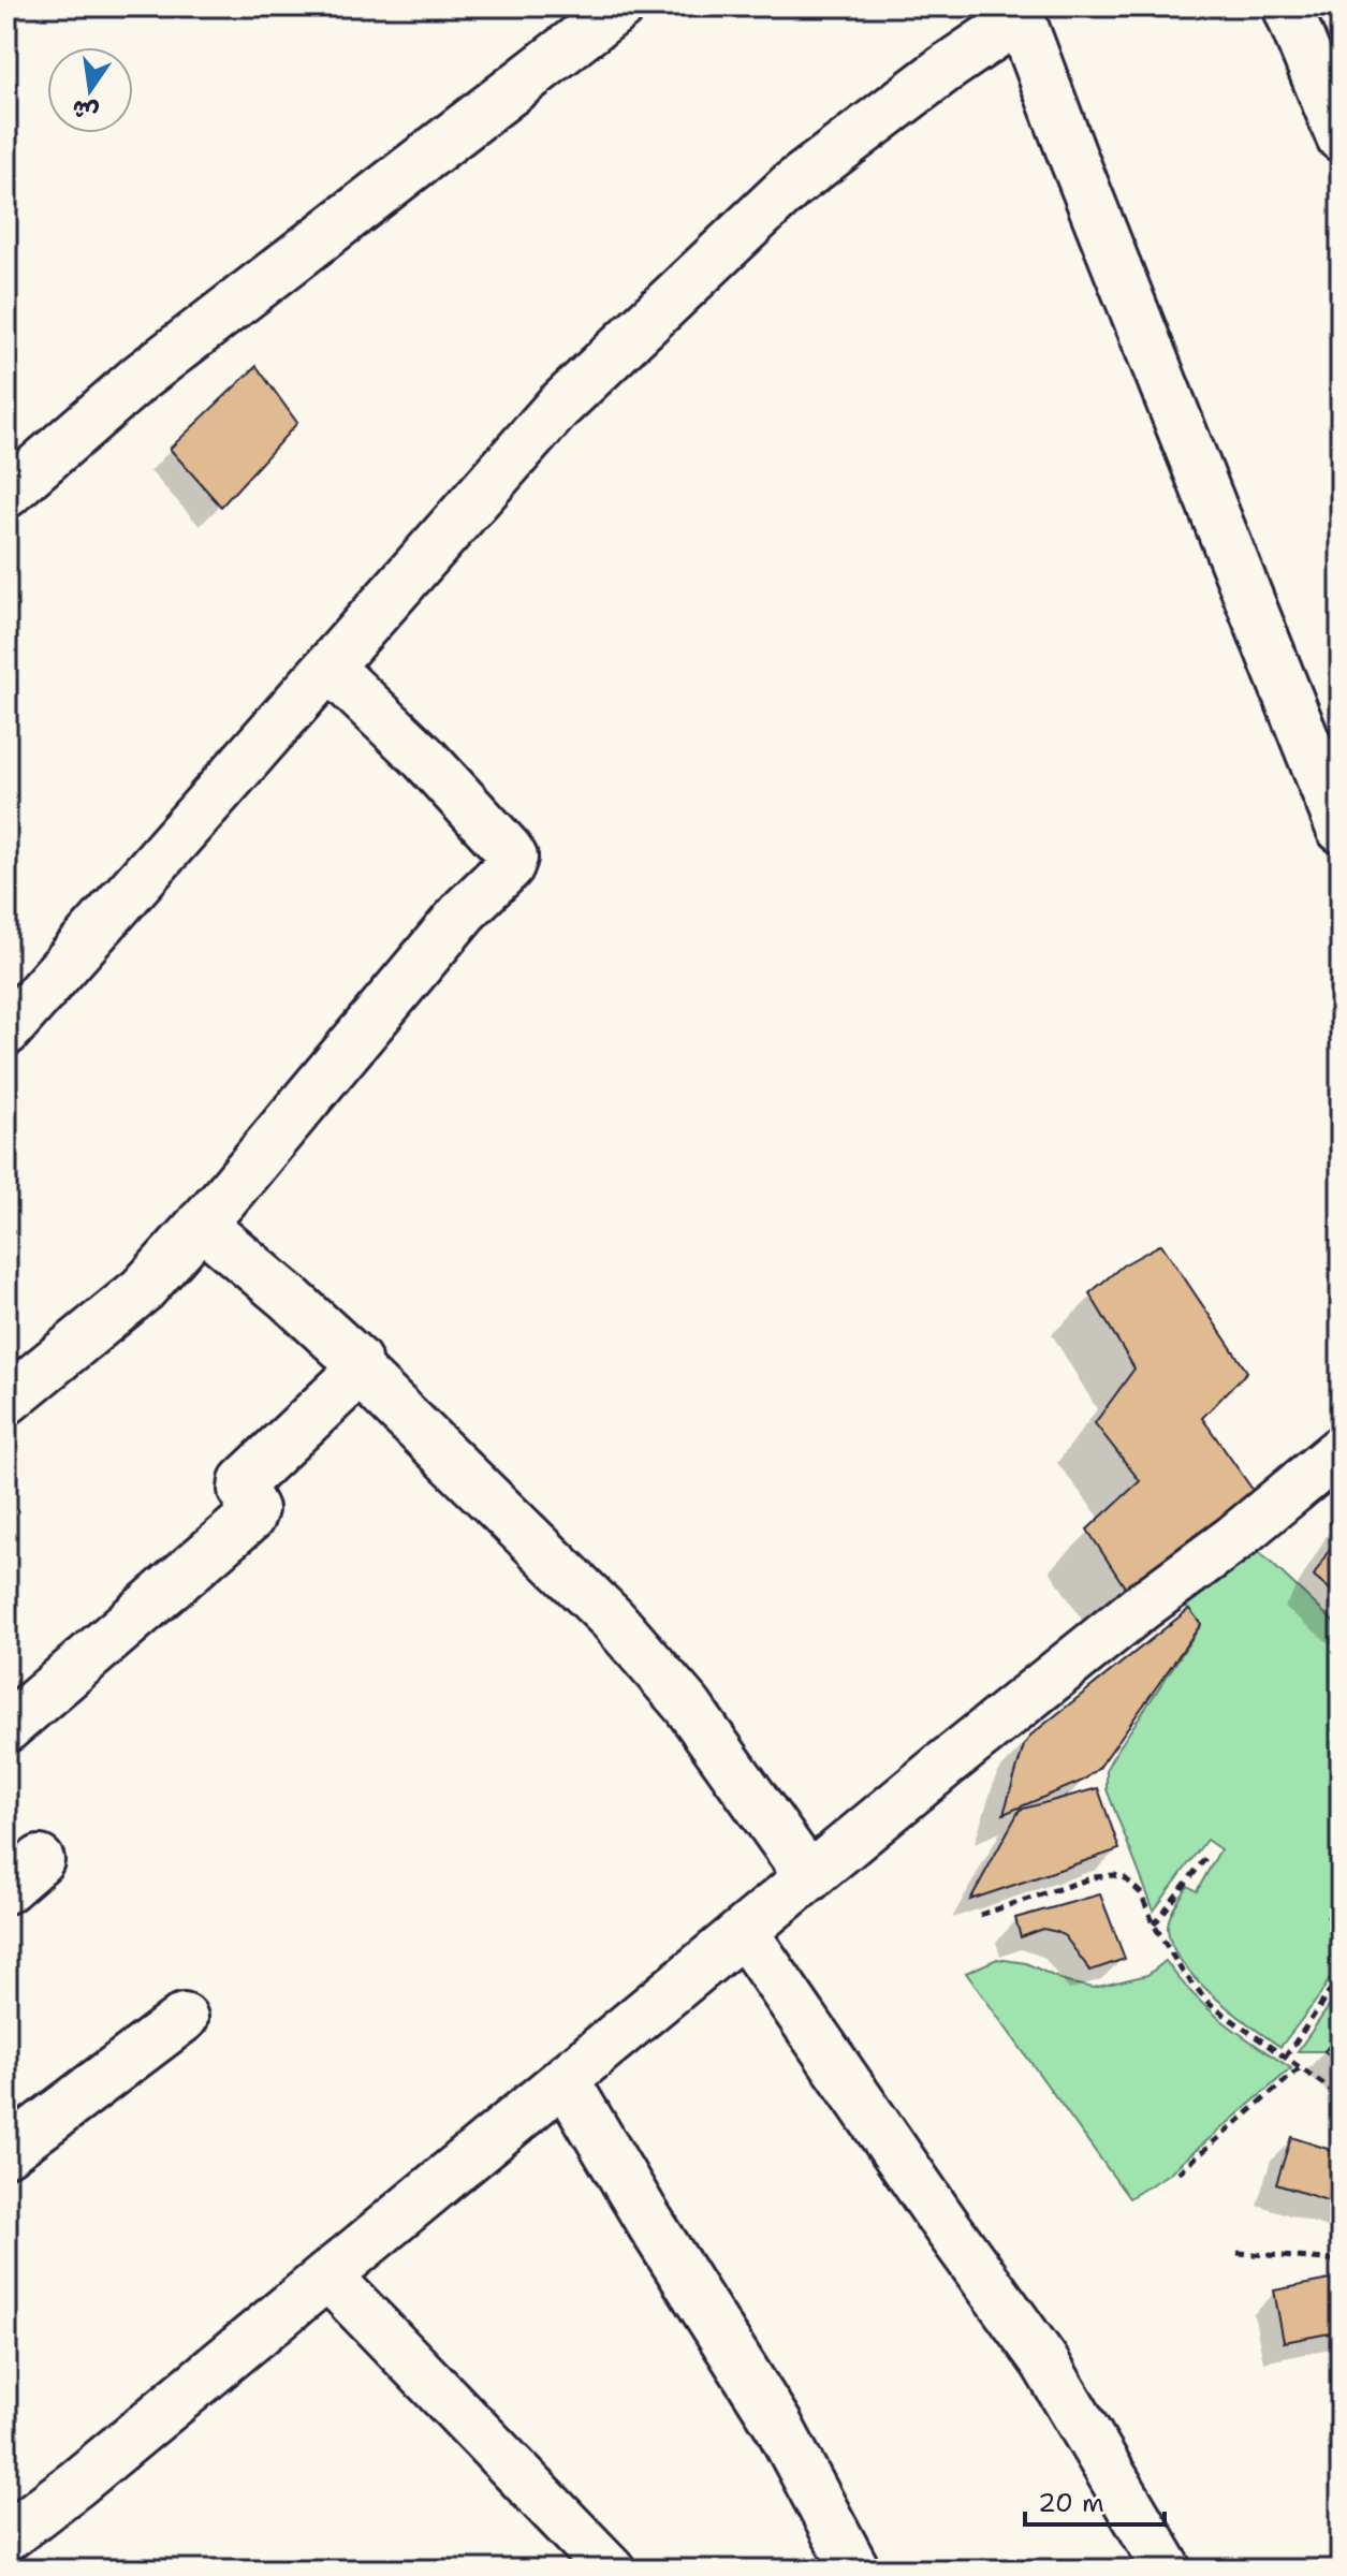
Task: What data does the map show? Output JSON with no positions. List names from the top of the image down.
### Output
{
  "scale_bar": "20 m",
  "north": "bottom"
}
